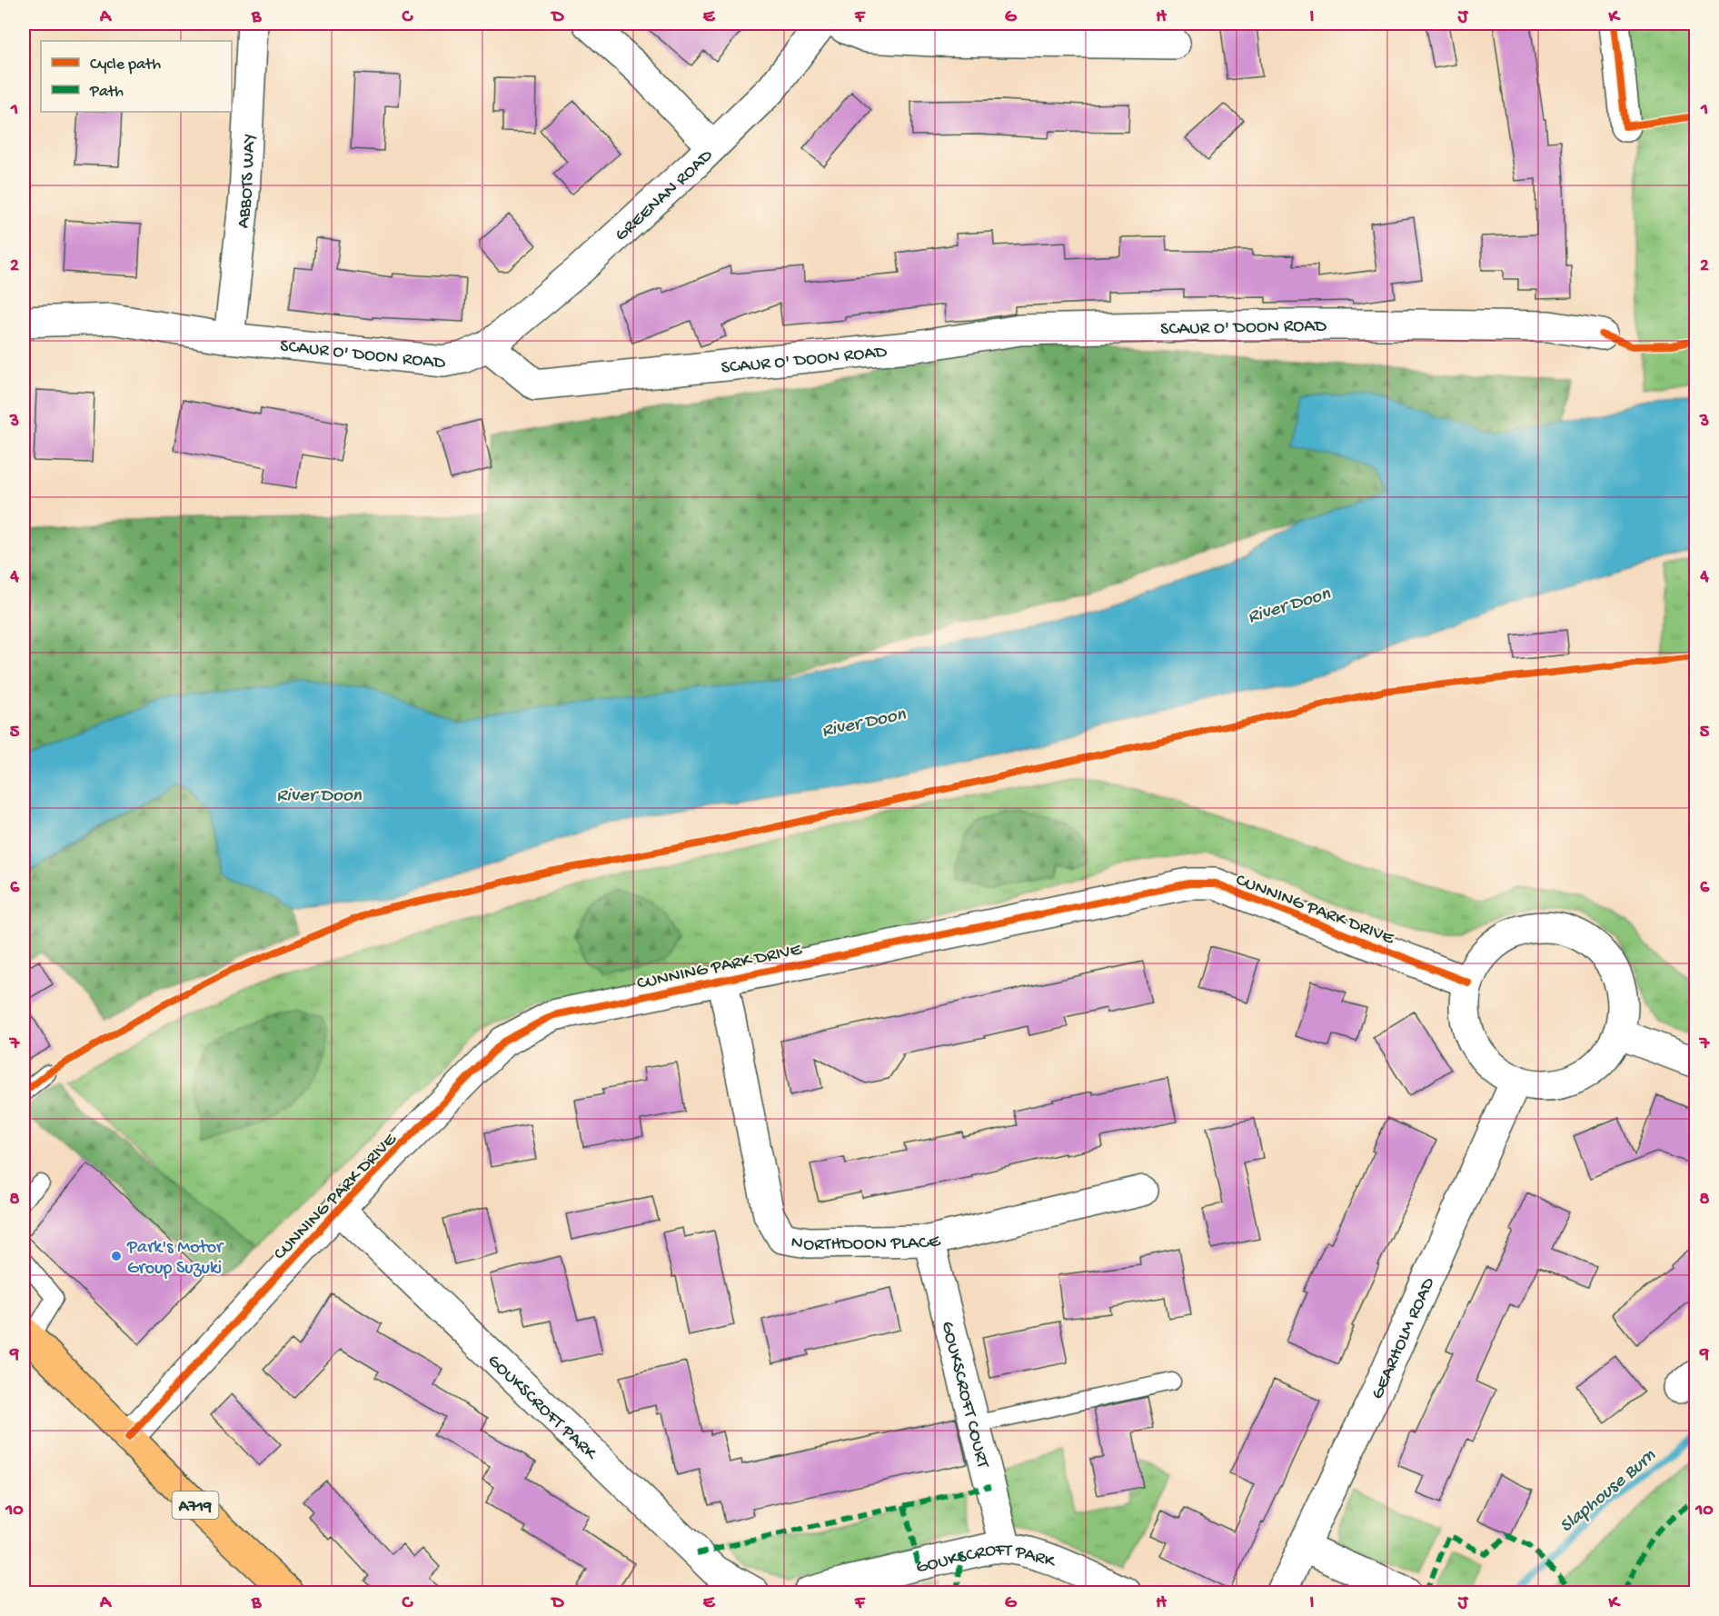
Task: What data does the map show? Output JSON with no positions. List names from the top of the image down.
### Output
{
  "streets": {
    "main road": ["A719"],
    "street": [
      "ABBOTS WAY",
      "GREENAN ROAD",
      "SCAUR O' DOON ROAD",
      "CUNNING PARK DRIVE",
      "NORTHDOON PLACE",
      "GEARHOLM ROAD",
      "GOUKSCROFT COURT",
      "GOUKSCROFT PARK"
    ]
  },
  "crossings": [
    ["ABBOTS WAY", "SCAUR O' DOON ROAD"],
    ["GREENAN ROAD", "SCAUR O' DOON ROAD"],
    ["CUNNING PARK DRIVE", "NORTHDOON PLACE"],
    ["CUNNING PARK DRIVE", "GEARHOLM ROAD"],
    ["CUNNING PARK DRIVE", "GOUKSCROFT PARK"],
    ["CUNNING PARK DRIVE", "A719"],
    ["NORTHDOON PLACE", "GOUKSCROFT COURT"],
    ["GOUKSCROFT COURT", "GOUKSCROFT PARK"]
  ],
  "water": ["River Doon", "Slaphouse Burn"],
  "places": ["Park's Motor Group Suzuki"],
  "legend": ["Cycle path", "Path"],
  "grid": {
    "columns": [
      "A",
      "B",
      "C",
      "D",
      "E",
      "F",
      "G",
      "H",
      "I",
      "J",
      "K"
    ],
    "rows": [
      "1",
      "2",
      "3",
      "4",
      "5",
      "6",
      "7",
      "8",
      "9",
      "10"
    ]
  }
}
